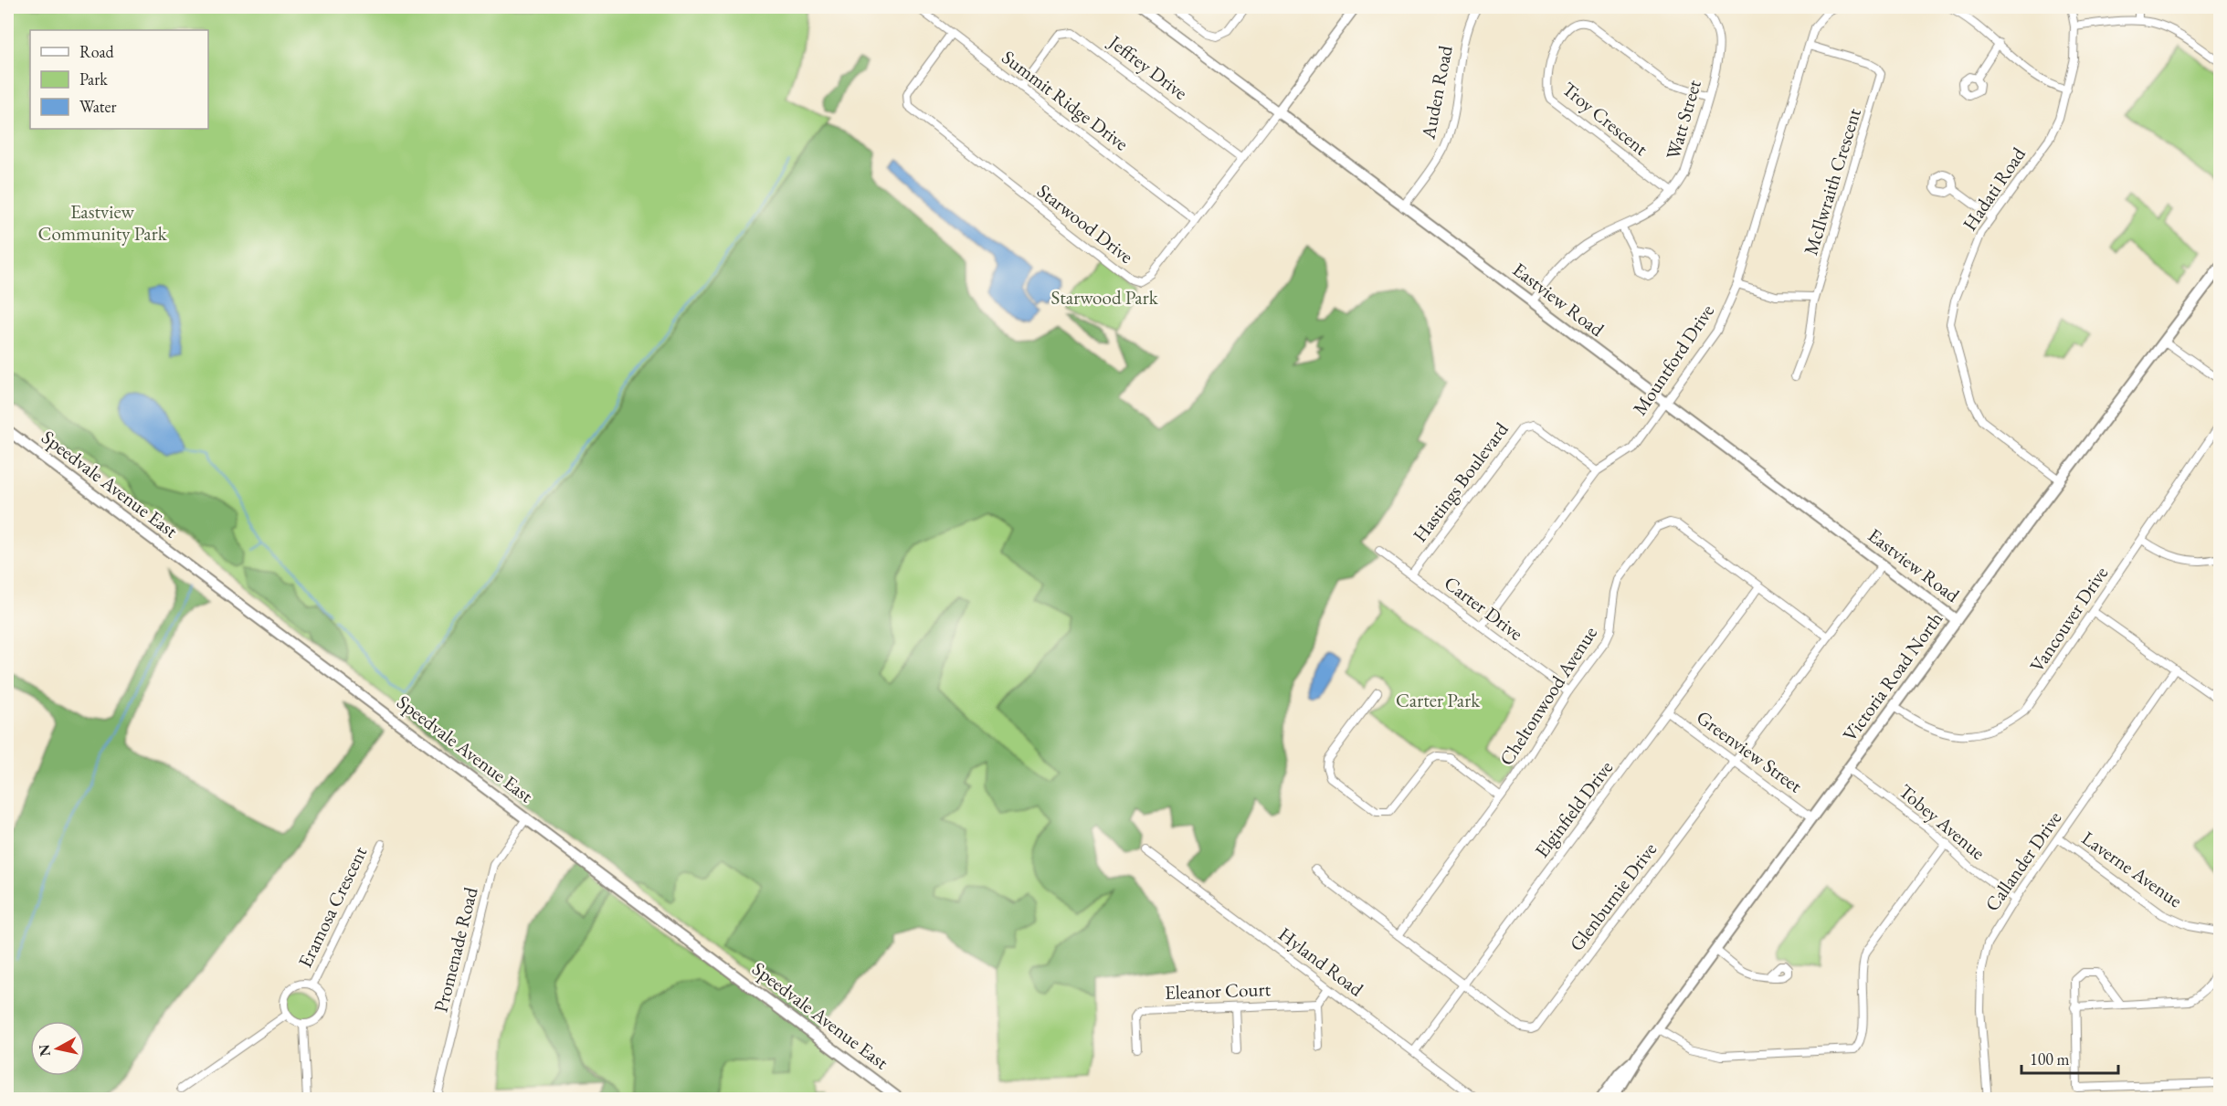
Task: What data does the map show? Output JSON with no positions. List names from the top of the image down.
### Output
{
  "streets": {
    "main road": ["Eastview Road", "Speedvale Avenue East", "Victoria Road North"],
    "street": [
      "Jeffrey Drive",
      "Auden Road",
      "Summit Ridge Drive",
      "Troy Crescent",
      "Watt Street",
      "McIlwraith Crescent",
      "Hadati Road",
      "Starwood Drive",
      "Mountford Drive",
      "Hastings Boulevard",
      "Carter Drive",
      "Vancouver Drive",
      "Cheltonwood Avenue",
      "Greenview Street",
      "Elginfield Drive",
      "Tobey Avenue",
      "Callander Drive",
      "Laverne Avenue",
      "Glenburnie Drive",
      "Eramosa Crescent",
      "Promenade Road",
      "Hyland Road",
      "Eleanor Court"
    ]
  },
  "crossings": [
    ["Jeffrey Drive", "Summit Ridge Drive"],
    ["Jeffrey Drive", "Starwood Drive"],
    ["Auden Road", "Eastview Road"],
    ["Summit Ridge Drive", "Starwood Drive"],
    ["Troy Crescent", "Watt Street"],
    ["Watt Street", "Eastview Road"],
    ["McIlwraith Crescent", "Mountford Drive"],
    ["Hadati Road", "Victoria Road North"],
    ["Starwood Drive", "Eastview Road"],
    ["Eastview Road", "Mountford Drive"],
    ["Eastview Road", "Victoria Road North"],
    ["Eastview Road", "Glenburnie Drive"],
    ["Mountford Drive", "Hastings Boulevard"],
    ["Mountford Drive", "Carter Drive"],
    ["Hastings Boulevard", "Carter Drive"],
    ["Speedvale Avenue East", "Promenade Road"],
    ["Carter Drive", "Cheltonwood Avenue"],
    ["Vancouver Drive", "Victoria Road North"],
    ["Victoria Road North", "Greenview Street"],
    ["Victoria Road North", "Tobey Avenue"],
    ["Cheltonwood Avenue", "Elginfield Drive"],
    ["Cheltonwood Avenue", "Glenburnie Drive"],
    ["Greenview Street", "Elginfield Drive"],
    ["Greenview Street", "Glenburnie Drive"],
    ["Elginfield Drive", "Glenburnie Drive"],
    ["Elginfield Drive", "Hyland Road"],
    ["Tobey Avenue", "Callander Drive"],
    ["Callander Drive", "Laverne Avenue"]
  ],
  "parks": ["Eastview Community Park", "Starwood Park", "Carter Park"],
  "legend": ["Road", "Park", "Water"],
  "scale_bar": "100 m",
  "north": "left"
}
